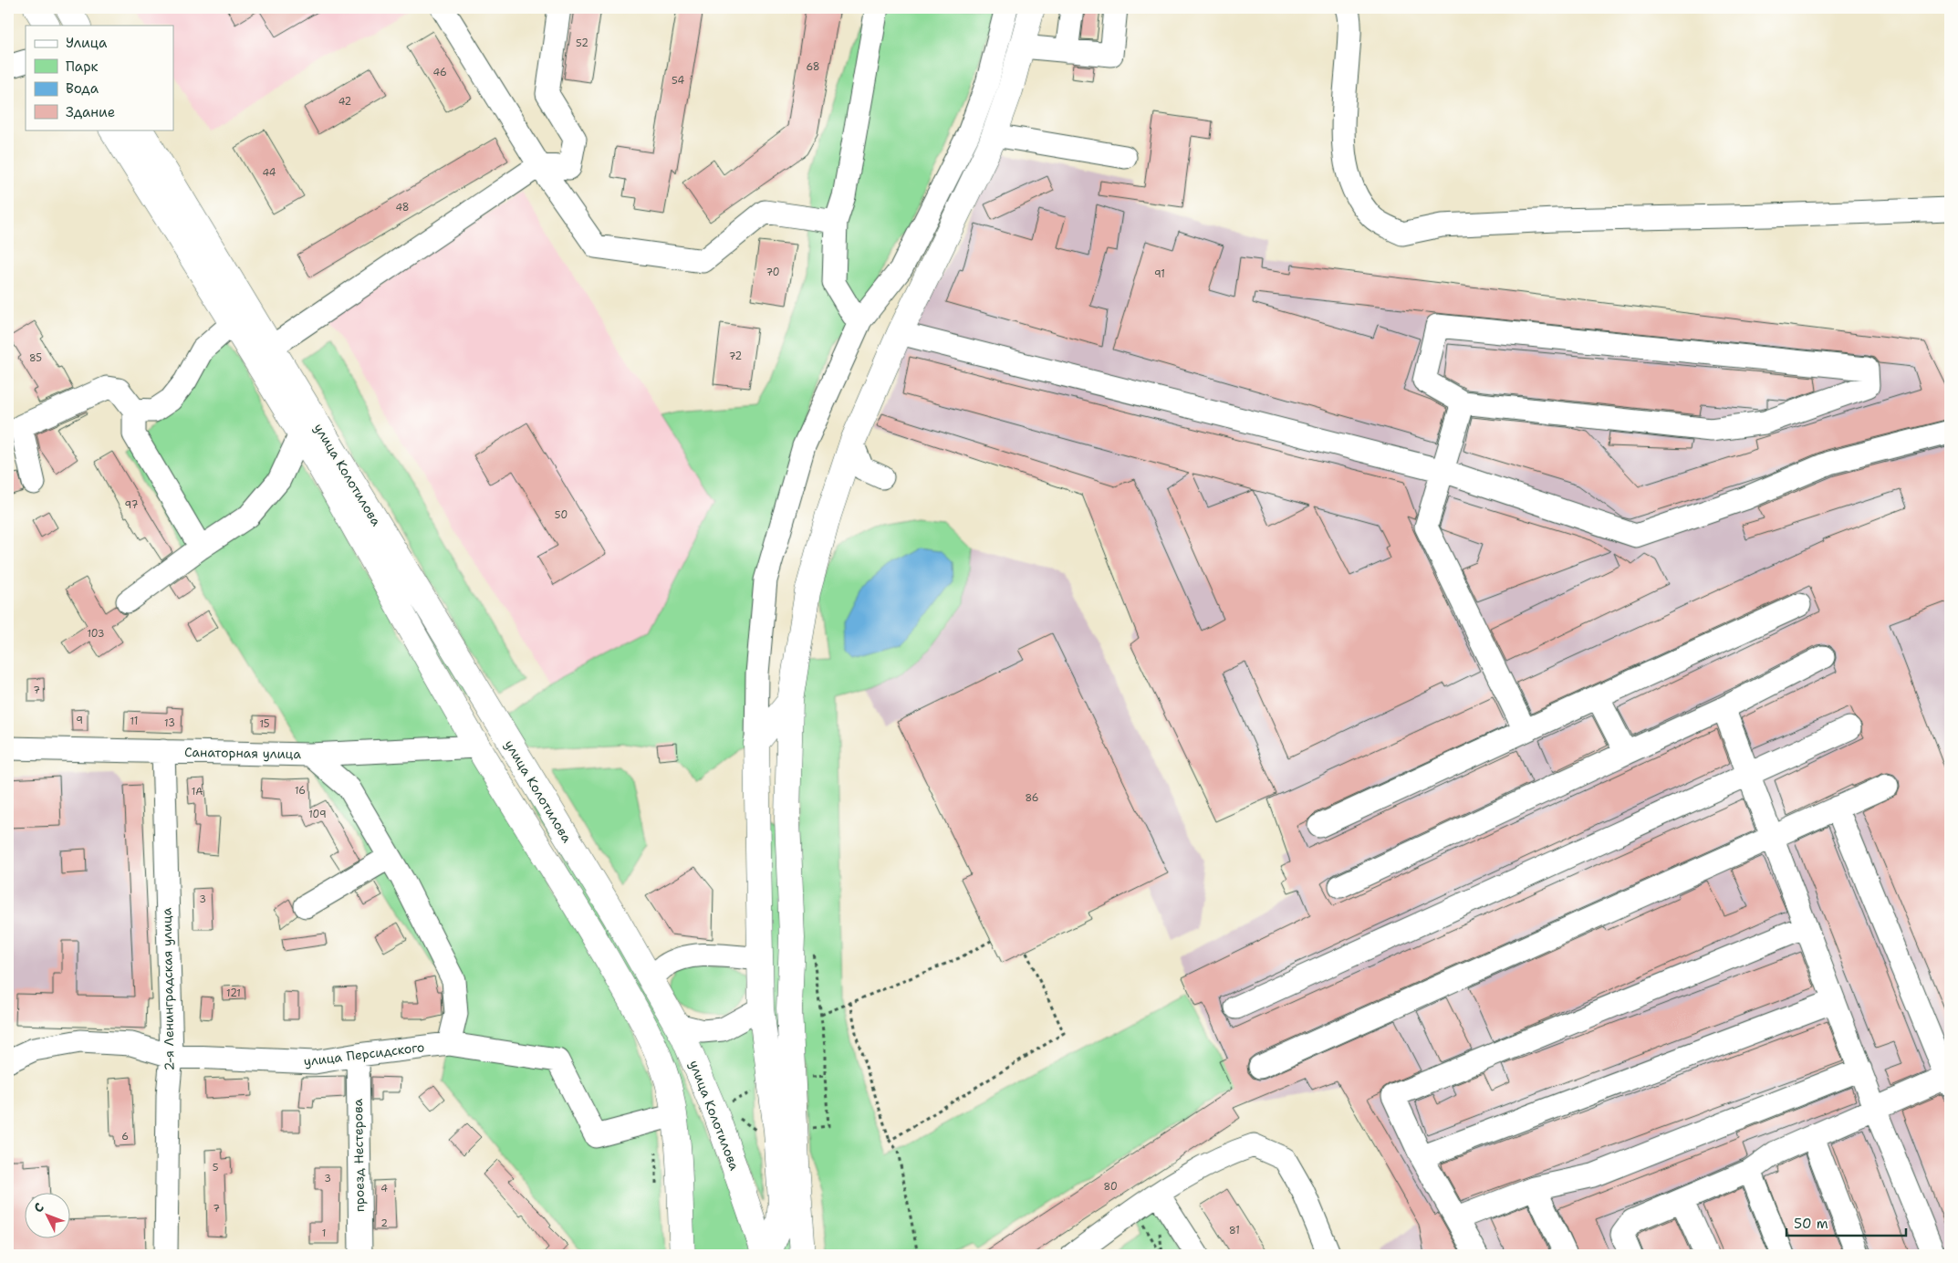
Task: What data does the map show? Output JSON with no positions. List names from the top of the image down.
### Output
{
  "streets": {
    "main road": ["улица Колотилова"],
    "street": [
      "Санаторная улица",
      "2-я Ленинградская улица",
      "улица Персидского",
      "проезд Нестерова"
    ]
  },
  "crossings": [
    ["улица Колотилова", "Санаторная улица"],
    ["улица Колотилова", "улица Персидского"],
    ["Санаторная улица", "2-я Ленинградская улица"],
    ["2-я Ленинградская улица", "улица Персидского"],
    ["улица Персидского", "проезд Нестерова"]
  ],
  "house_numbers": [
    "52",
    "68",
    "46",
    "54",
    "42",
    "44",
    "48",
    "70",
    "91",
    "72",
    "85",
    "97",
    "50",
    "103",
    "7",
    "9",
    "11",
    "13",
    "15",
    "16",
    "1А",
    "86",
    "109",
    "3",
    "121",
    "6",
    "5",
    "3",
    "80",
    "4",
    "7",
    "2",
    "81",
    "1"
  ],
  "legend": [
    "Улица",
    "Парк",
    "Вода",
    "Здание"
  ],
  "scale_bar": "50 m",
  "north": "top left"
}
